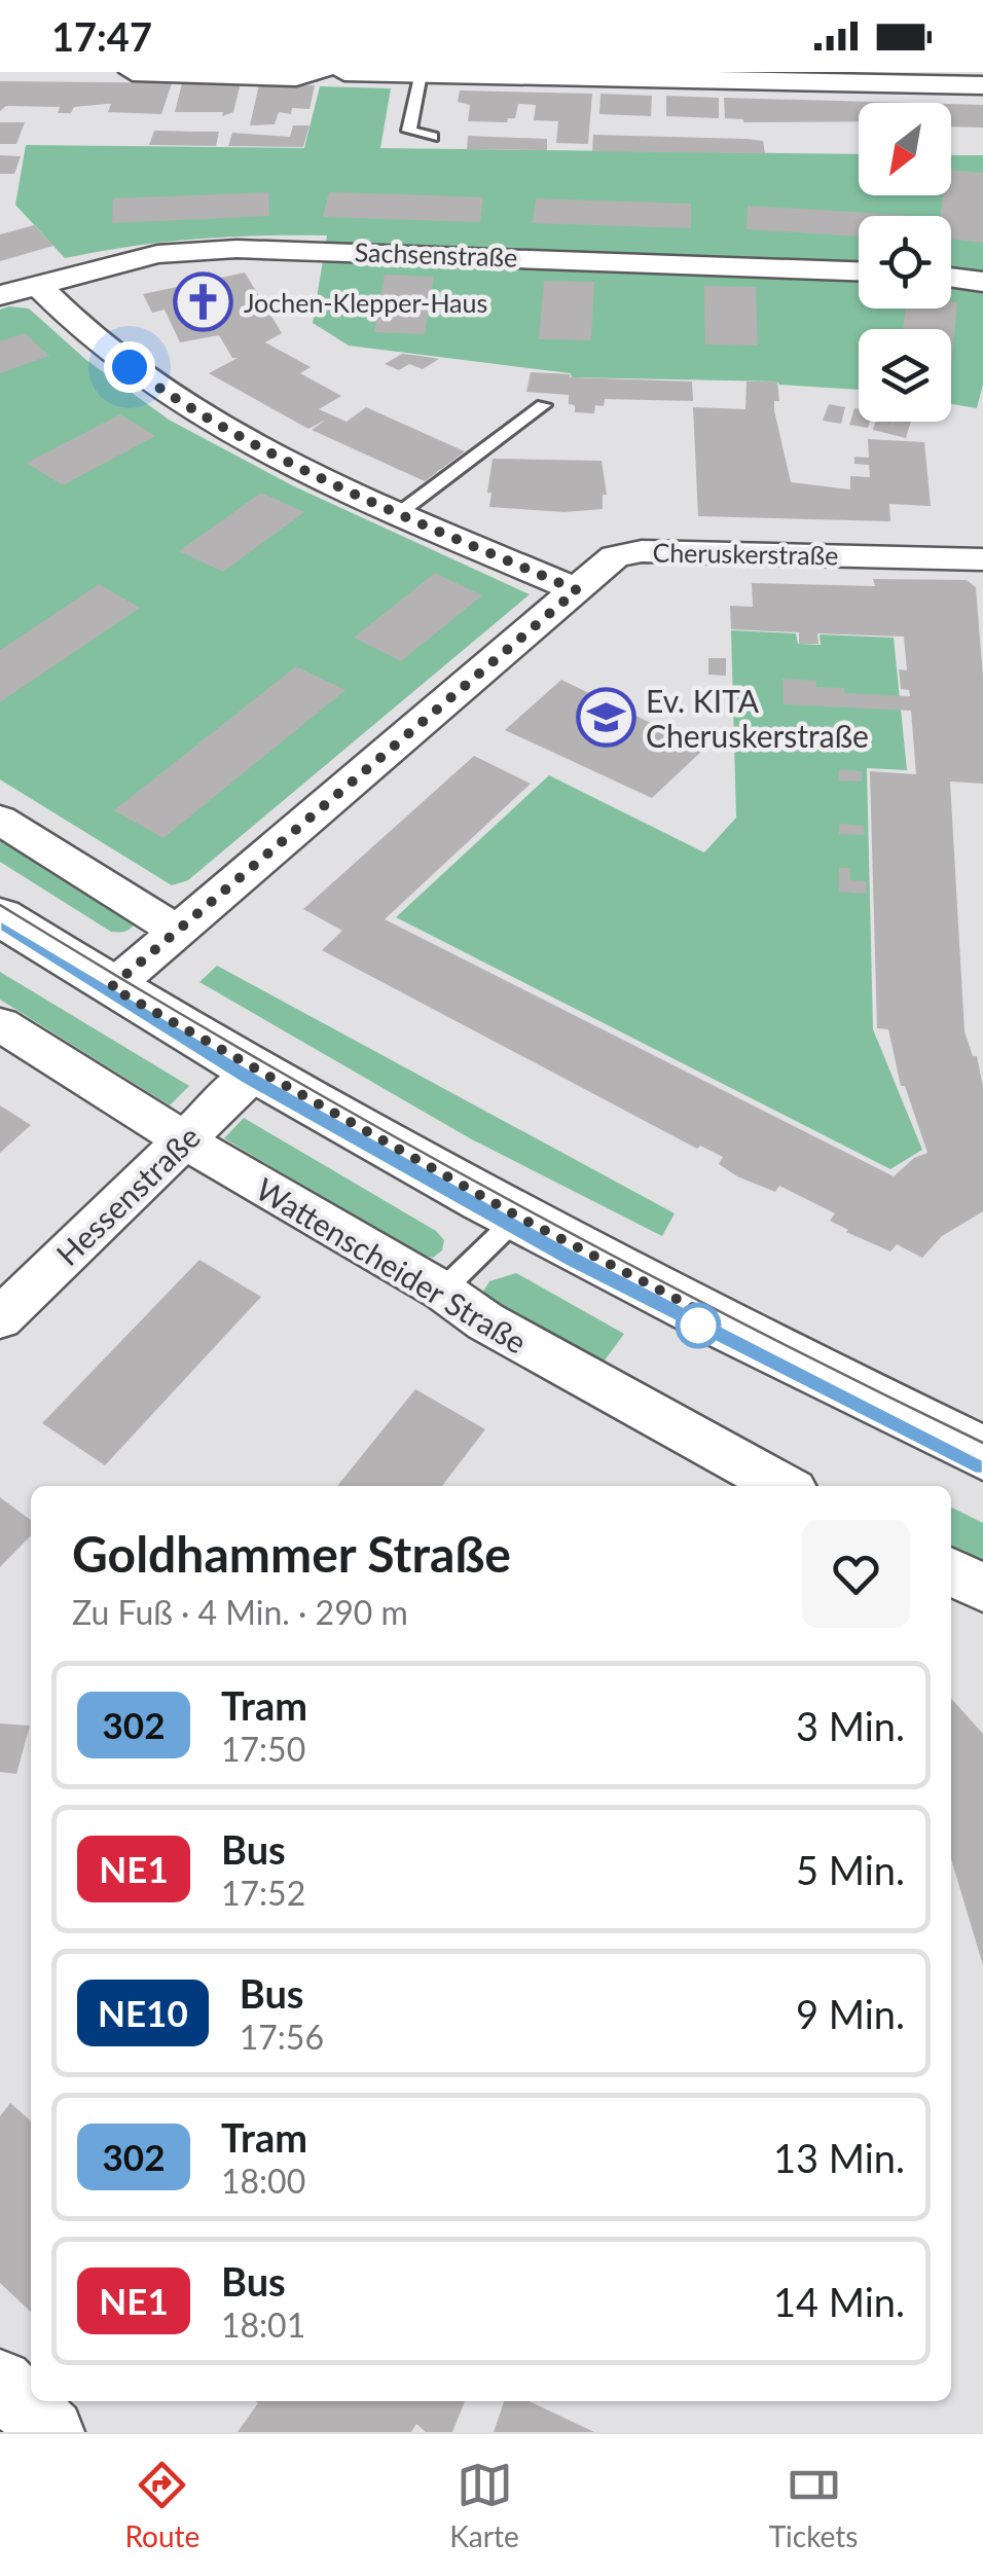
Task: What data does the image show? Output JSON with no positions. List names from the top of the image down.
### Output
{
  "streets": {
    "street": [
      "Sachsenstraße",
      "Cheruskerstraße",
      "Hessenstraße",
      "Wattenscheider Straße"
    ]
  },
  "crossings": [
    ["Hessenstraße", "Wattenscheider Straße"]
  ],
  "places": {
    "church": ["Jochen-Klepper-Haus"],
    "school or university": ["Ev. KITA Cheruskerstraße"]
  },
  "lines": ["tram line 302"],
  "north": "bottom left",
  "page": {
    "status": "17:47",
    "heading": ["Goldhammer Straße", "Zu Fuß · 4 Min. · 290 m"],
    "list": [
      {
        "mark": "302",
        "name": "Tram",
        "note": "17:50",
        "value": "3 Min."
      },
      {
        "mark": "NE1",
        "name": "Bus",
        "note": "17:52",
        "value": "5 Min."
      },
      {
        "mark": "NE10",
        "name": "Bus",
        "note": "17:56",
        "value": "9 Min."
      },
      {
        "mark": "302",
        "name": "Tram",
        "note": "18:00",
        "value": "13 Min."
      },
      {
        "mark": "NE1",
        "name": "Bus",
        "note": "18:01",
        "value": "14 Min."
      }
    ],
    "tabs": ["Route", "Karte", "Tickets"]
  }
}
